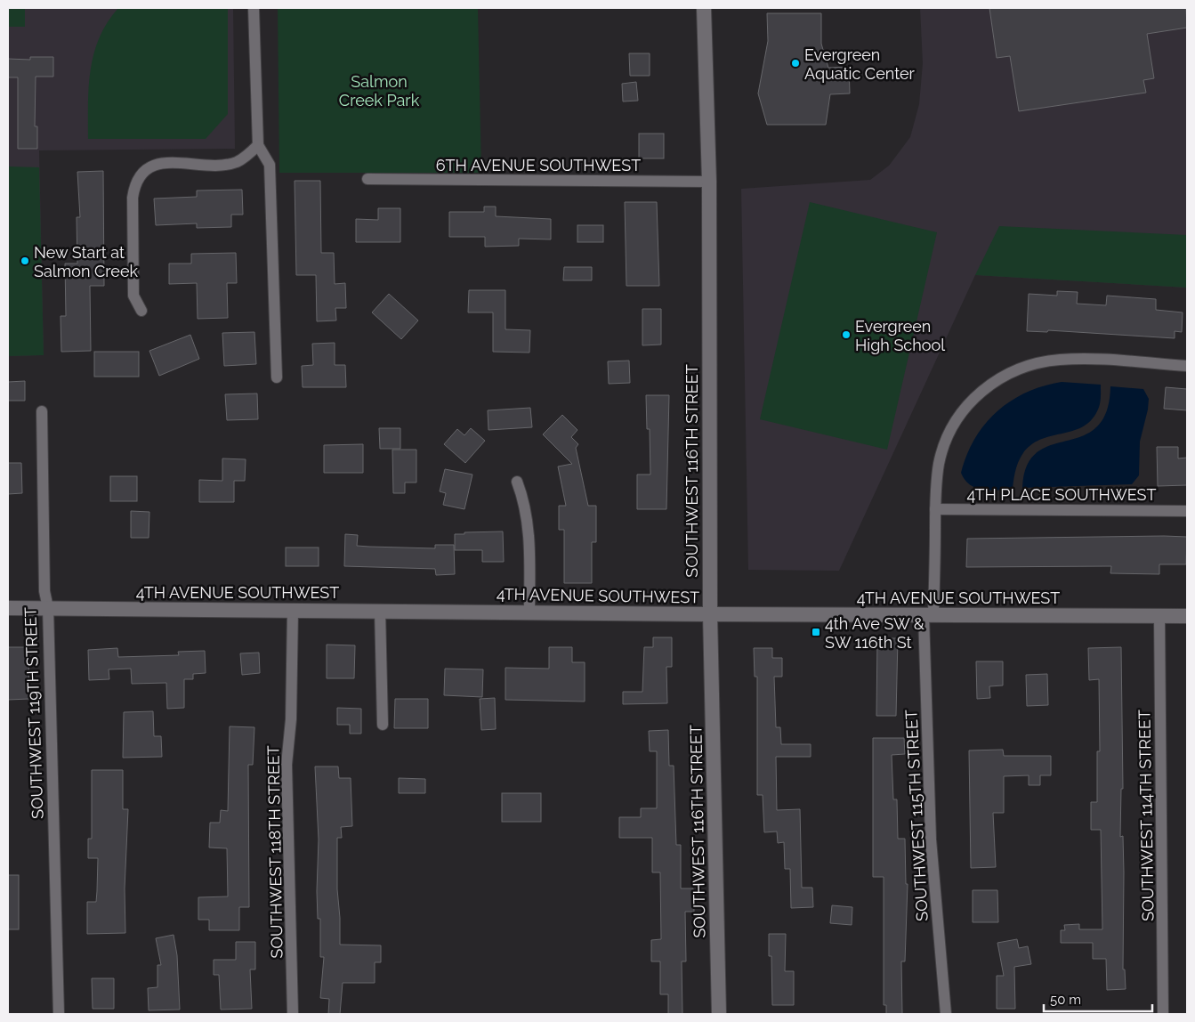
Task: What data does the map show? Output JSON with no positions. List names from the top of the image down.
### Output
{
  "streets": {
    "street": [
      "6TH AVENUE SOUTHWEST",
      "SOUTHWEST 116TH STREET",
      "4TH PLACE SOUTHWEST",
      "4TH AVENUE SOUTHWEST",
      "SOUTHWEST 119TH STREET",
      "SOUTHWEST 115TH STREET",
      "SOUTHWEST 114TH STREET",
      "SOUTHWEST 118TH STREET"
    ]
  },
  "crossings": [
    ["6TH AVENUE SOUTHWEST", "SOUTHWEST 116TH STREET"],
    ["SOUTHWEST 116TH STREET", "4TH AVENUE SOUTHWEST"],
    ["4TH PLACE SOUTHWEST", "SOUTHWEST 115TH STREET"],
    ["4TH AVENUE SOUTHWEST", "SOUTHWEST 119TH STREET"],
    ["4TH AVENUE SOUTHWEST", "SOUTHWEST 115TH STREET"],
    ["4TH AVENUE SOUTHWEST", "SOUTHWEST 114TH STREET"],
    ["4TH AVENUE SOUTHWEST", "SOUTHWEST 118TH STREET"]
  ],
  "parks": ["Salmon Creek Park"],
  "places": {
    "other": ["Evergreen Aquatic Center", "New Start at Salmon Creek", "Evergreen High School"],
    "transit": ["4th Ave SW & SW 116th St"]
  },
  "scale_bar": "50 m"
}
